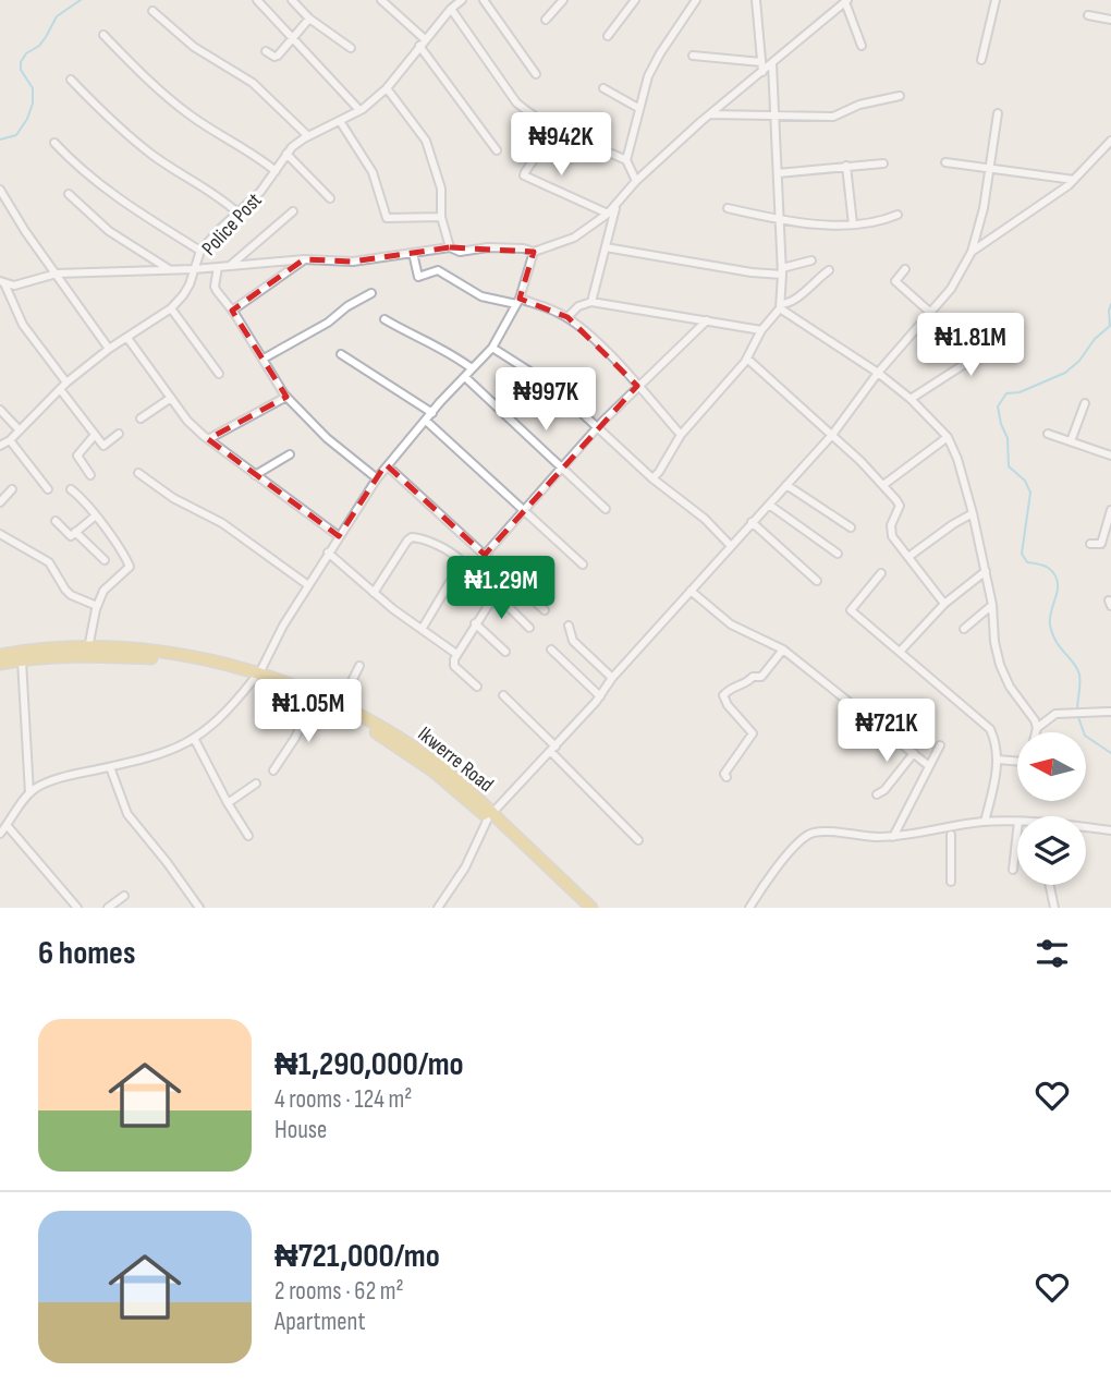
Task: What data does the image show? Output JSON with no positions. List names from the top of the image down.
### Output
{
  "streets": {
    "main road": ["Ikwerre Road"],
    "street": ["Police Post"]
  },
  "north": "left",
  "page": {
    "price": [
      "₦942K",
      "₦1.81M",
      "₦997K",
      "₦1.29M",
      "₦1.05M",
      "₦721K"
    ],
    "heading": "6 homes",
    "list": [
      {
        "name": "₦1,290,000/mo",
        "note": "4 rooms · 124 m² · House"
      },
      {
        "name": "₦721,000/mo",
        "note": "2 rooms · 62 m² · Apartment"
      }
    ]
  }
}
